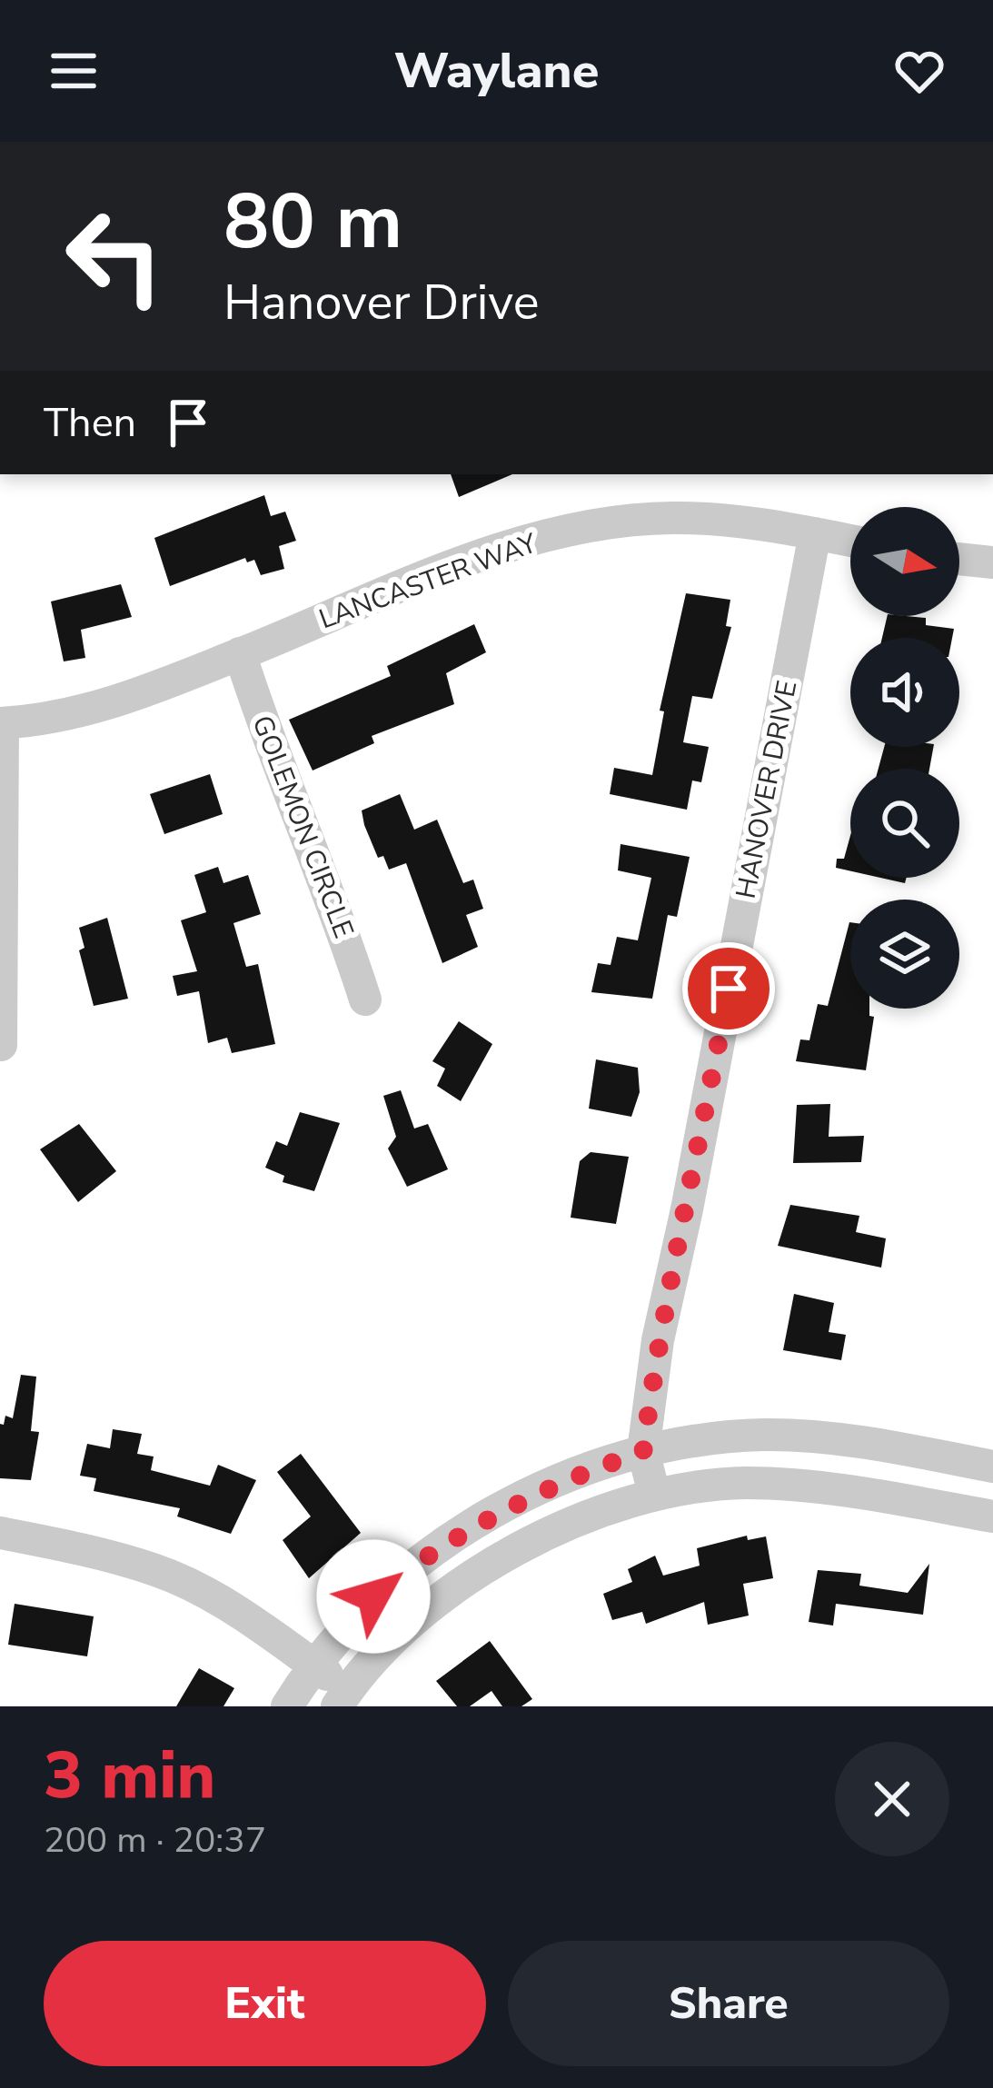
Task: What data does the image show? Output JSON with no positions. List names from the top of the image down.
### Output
{
  "streets": {
    "street": ["LANCASTER WAY", "HANOVER DRIVE", "GOLEMON CIRCLE"]
  },
  "crossings": [
    ["LANCASTER WAY", "HANOVER DRIVE"],
    ["LANCASTER WAY", "GOLEMON CIRCLE"]
  ],
  "north": "right",
  "page": {
    "header": "Waylane",
    "turn": ["80 m", "Hanover Drive"],
    "then": "Then",
    "heading": ["3 min", "200 m · 20:37"],
    "buttons": ["Exit", "Share"]
  }
}
